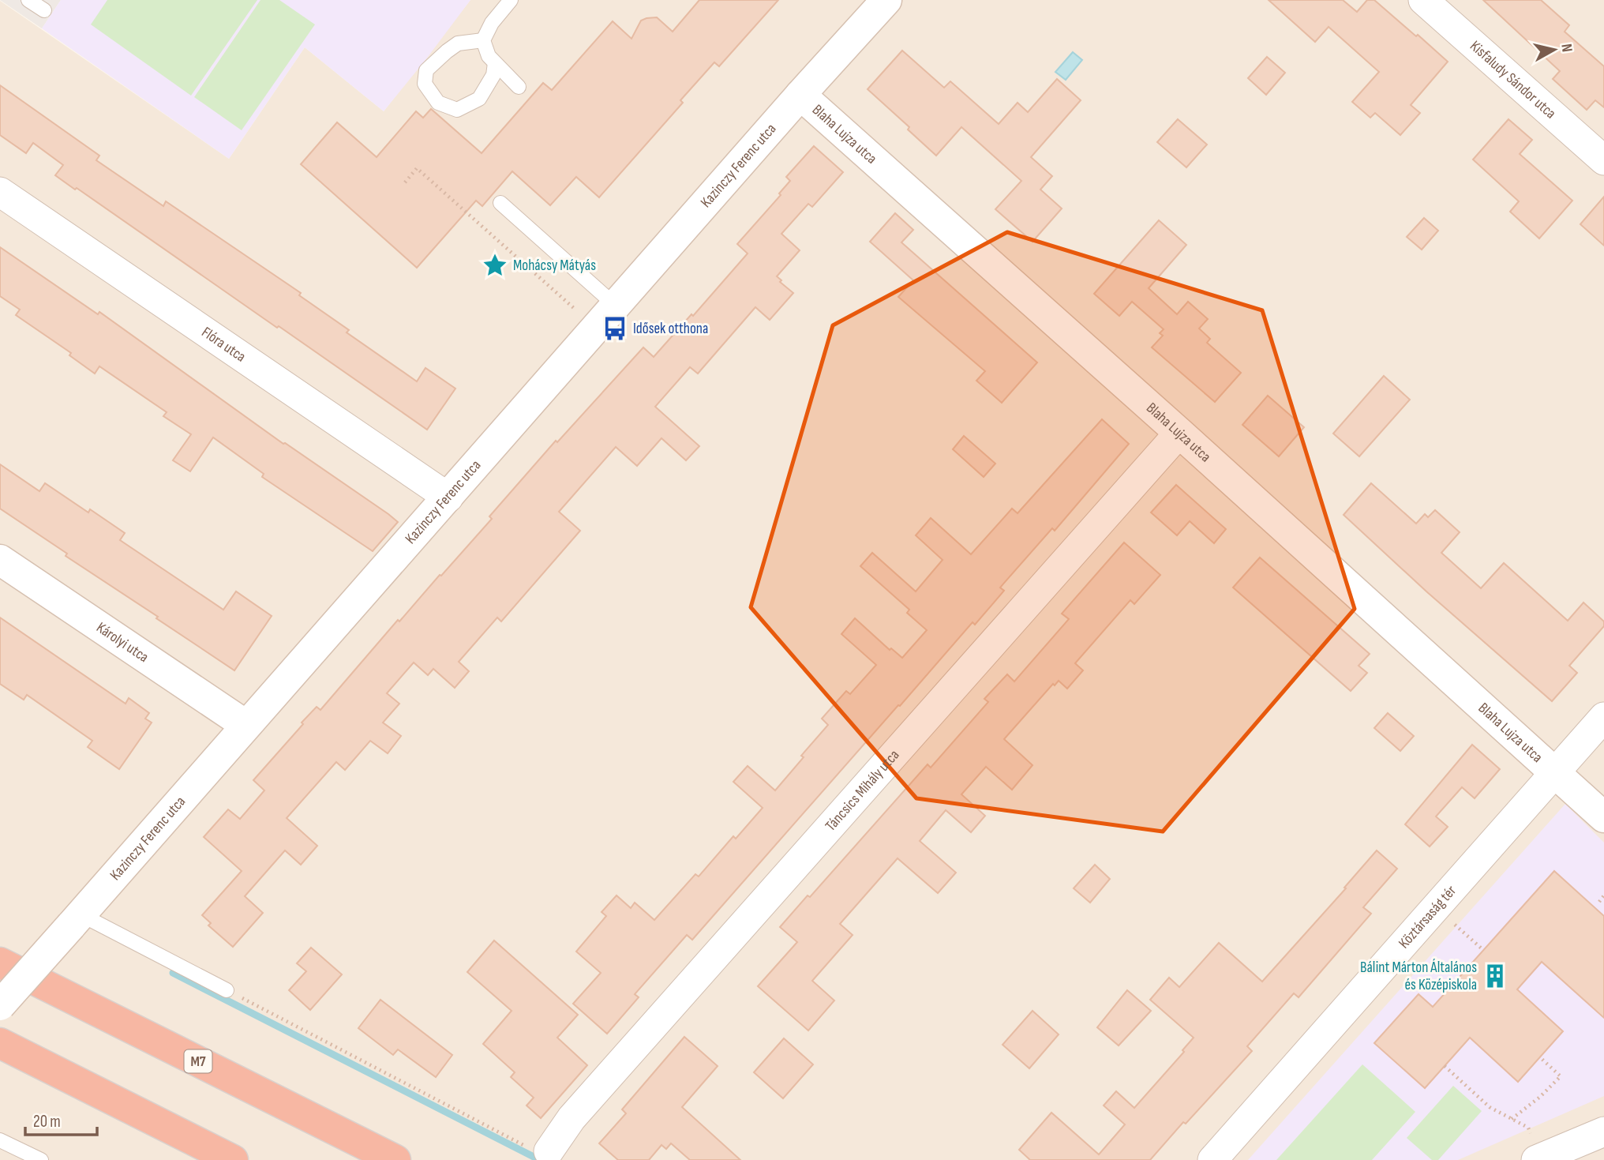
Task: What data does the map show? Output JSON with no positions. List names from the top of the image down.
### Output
{
  "streets": {
    "highway": ["M7"],
    "street": [
      "Kisfaludy Sándor utca",
      "Blaha Lujza utca",
      "Kazinczy Ferenc utca",
      "Flóra utca",
      "Károlyi utca",
      "Táncsics Mihály utca",
      "Köztársaság tér"
    ]
  },
  "crossings": [
    ["Blaha Lujza utca", "Kazinczy Ferenc utca"],
    ["Blaha Lujza utca", "Táncsics Mihály utca"],
    ["Blaha Lujza utca", "Köztársaság tér"],
    ["Kazinczy Ferenc utca", "Flóra utca"],
    ["Kazinczy Ferenc utca", "Károlyi utca"]
  ],
  "places": {
    "place": ["Mohácsy Mátyás"],
    "bus stop": ["Idősek otthona"],
    "building": ["Bálint Márton Általános és Középiskola"]
  },
  "scale_bar": "20 m",
  "north": "right"
}
